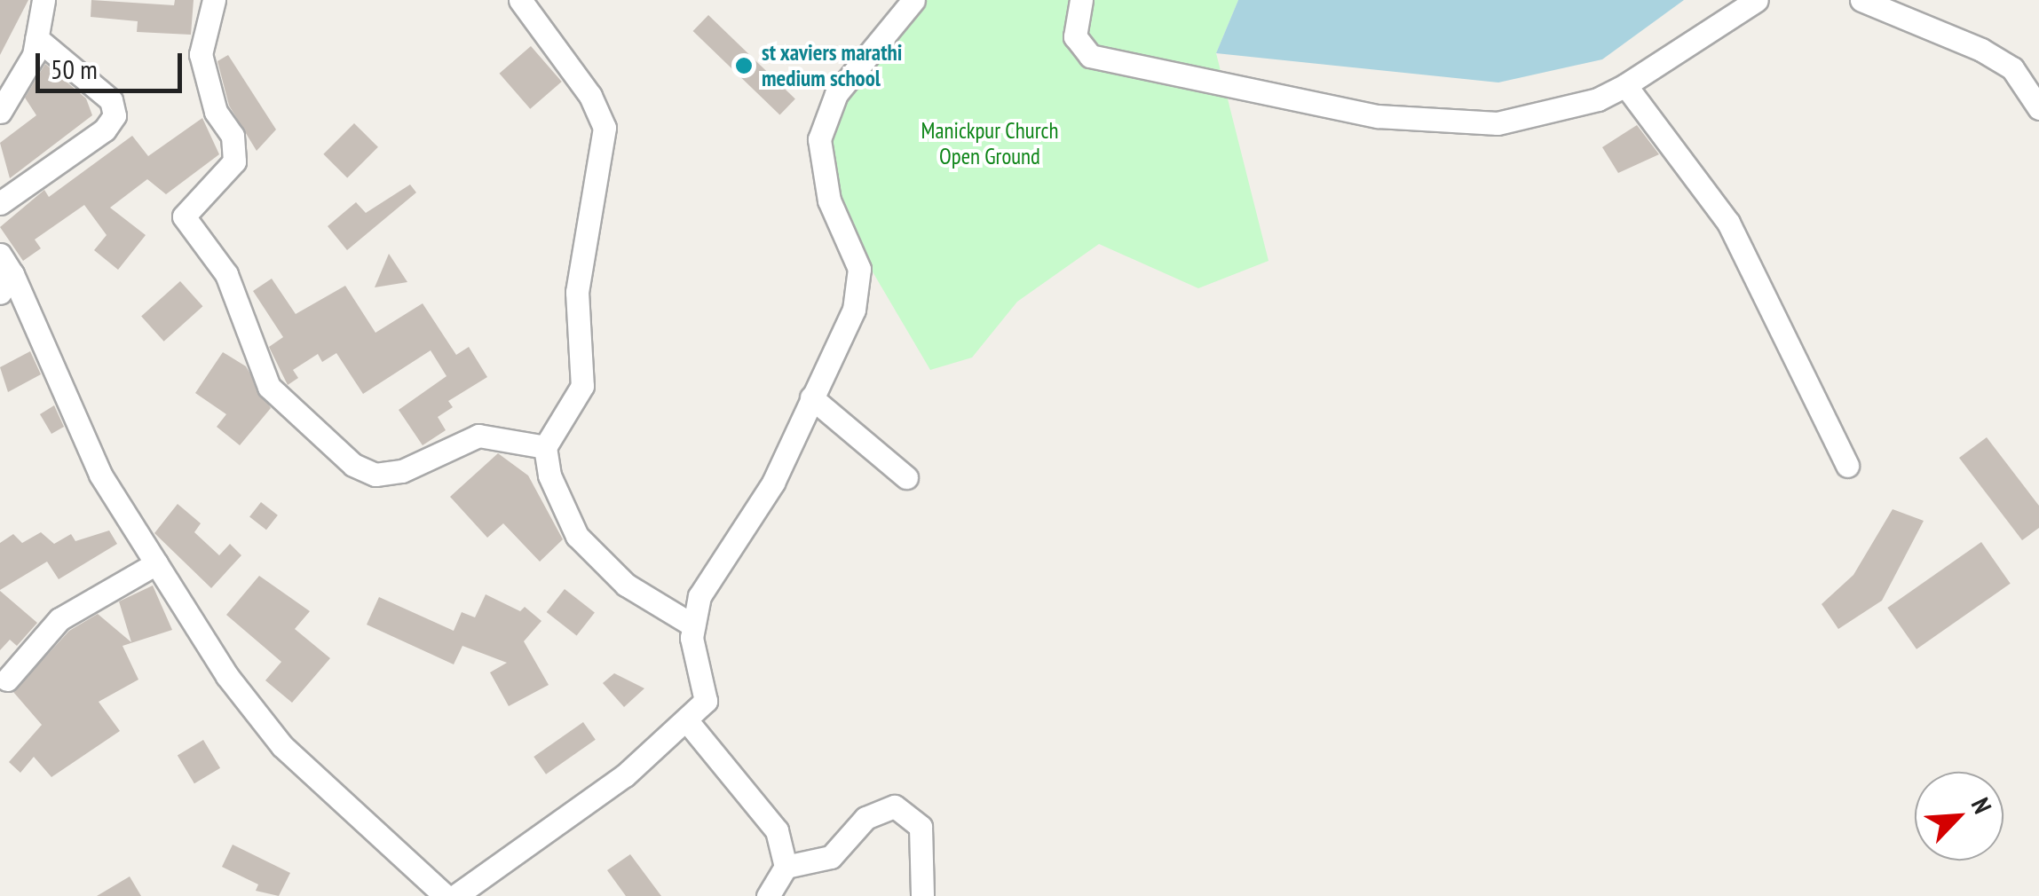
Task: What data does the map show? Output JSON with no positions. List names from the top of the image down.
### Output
{
  "parks": ["Manickpur Church Open Ground"],
  "places": ["st xaviers marathi medium school"],
  "scale_bar": "50 m",
  "north": "top right"
}
